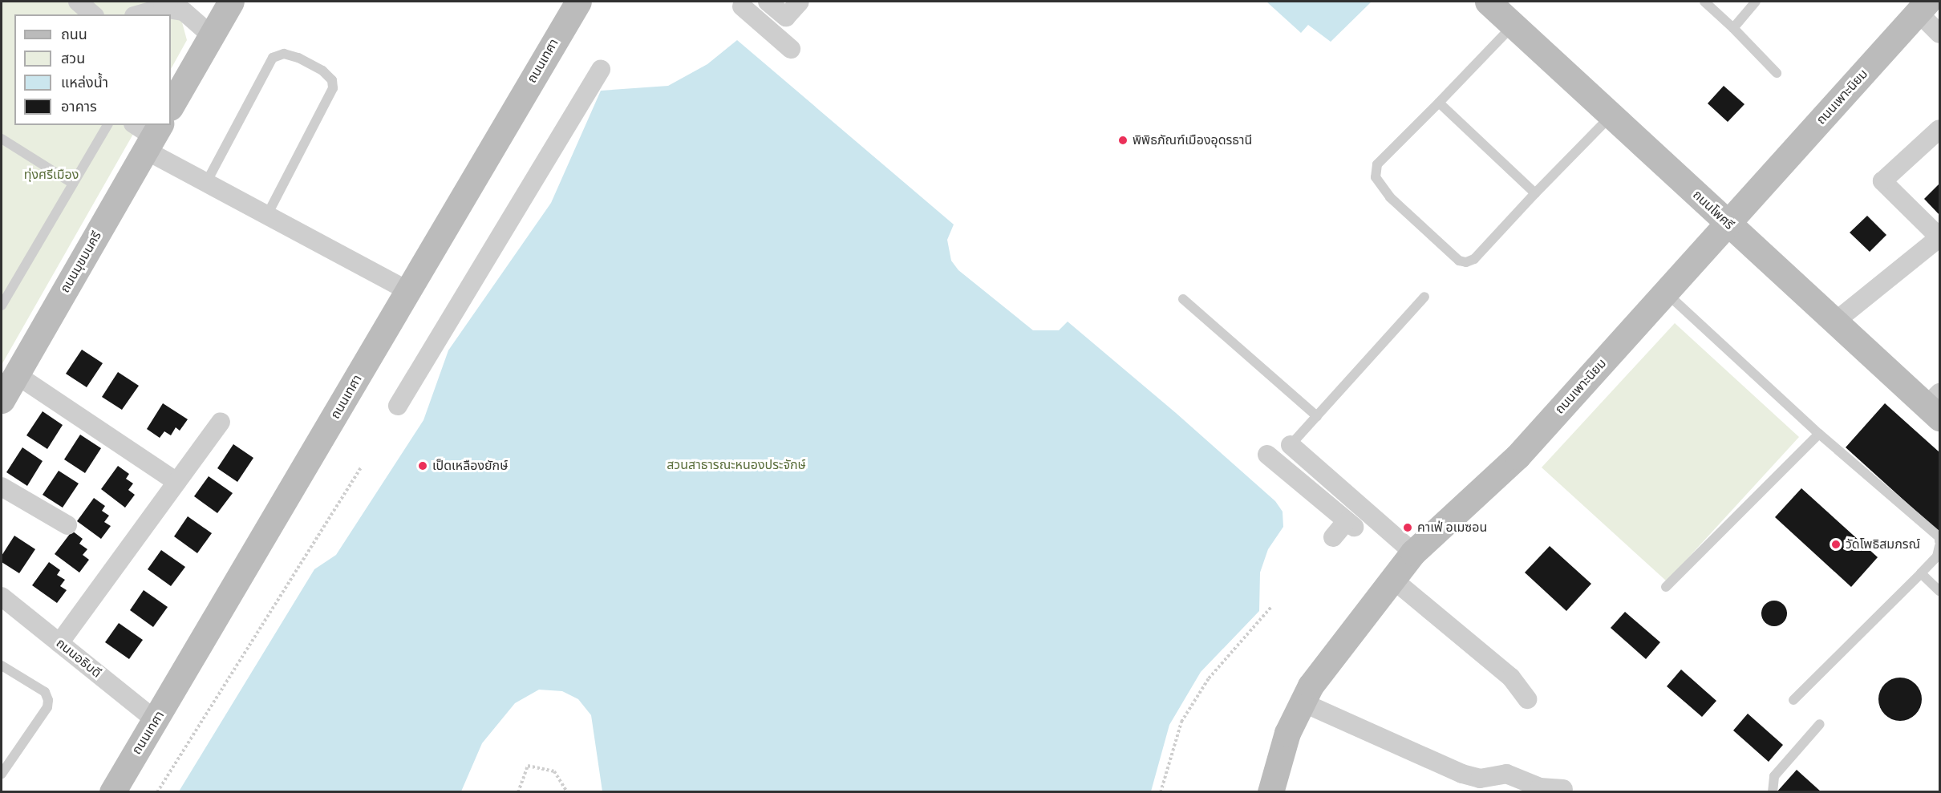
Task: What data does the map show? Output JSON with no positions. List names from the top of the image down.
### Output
{
  "streets": {
    "street": [
      "ถนนเทศา",
      "ถนนเพาะนิยม",
      "ถนนโพศรี",
      "ถนนมุขมนครี",
      "ถนนอธิบดี"
    ]
  },
  "crossings": [
    ["ถนนเทศา", "ถนนอธิบดี"],
    ["ถนนเพาะนิยม", "ถนนโพศรี"]
  ],
  "parks": ["ทุ่งศรีเมือง", "สวนสาธารณะหนองประจักษ์"],
  "places": [
    "พิพิธภัณฑ์เมืองอุดรธานี",
    "เป็ดเหลืองยักษ์",
    "คาเฟ่ อเมซอน",
    "วัดโพธิสมภรณ์"
  ],
  "legend": [
    "ถนน",
    "สวน",
    "แหล่งน้ำ",
    "อาคาร"
  ]
}
